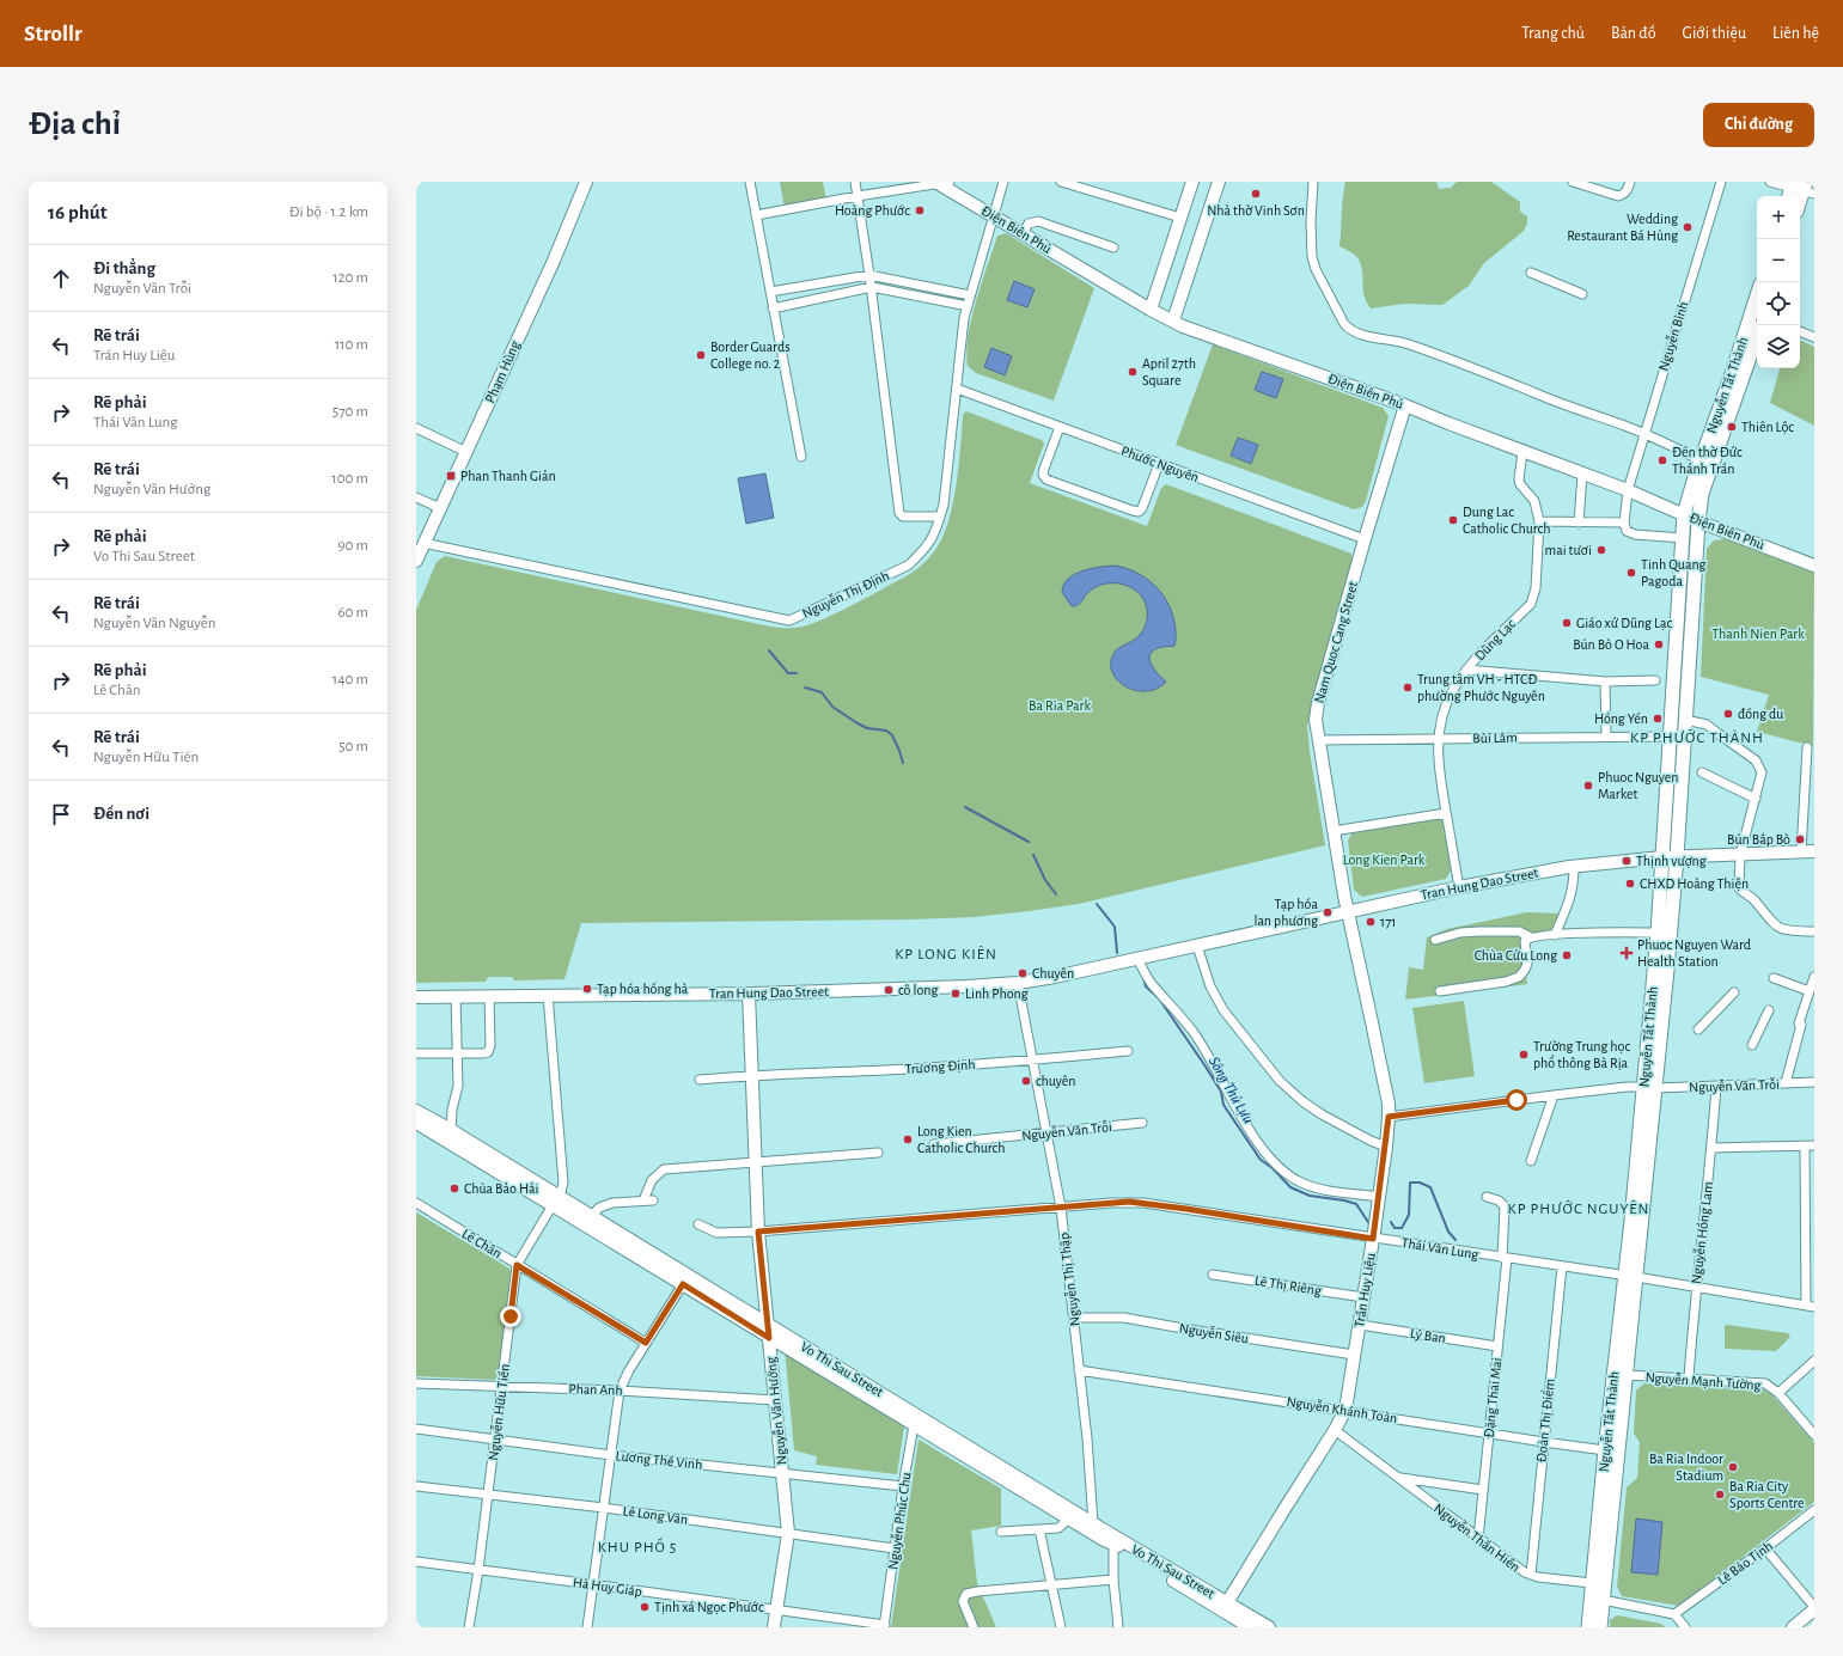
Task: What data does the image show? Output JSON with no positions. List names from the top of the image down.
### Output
{
  "streets": {
    "main road": ["Nguyễn Tất Thành"],
    "street": [
      "Điện Biên Phủ",
      "Nguyễn Bình",
      "Phạm Hùng",
      "Phước Nguyên",
      "Nguyễn Thị Định",
      "Dũng Lạc",
      "Nam Quoc Cang Street",
      "Bùi Lâm",
      "Tran Hung Dao Street",
      "Trương Định",
      "Nguyễn Văn Trỗi",
      "Nguyễn Hồng Lam",
      "Lê Chân",
      "Thái Văn Lung",
      "Nguyễn Thị Thập",
      "Lê Thị Riêng",
      "Trần Huy Liệu",
      "Nguyễn Siêu",
      "Lý Ban",
      "Vo Thi Sau Street",
      "Nguyễn Mạnh Tường",
      "Phan Anh",
      "Đặng Thai Mai",
      "Nguyễn Khánh Toàn",
      "Nguyễn Văn Hưởng",
      "Nguyễn Hữu Tiến",
      "Đoàn Thị Điểm",
      "Lương Thế Vinh",
      "Lê Long Vân",
      "Nguyễn Phúc Chu",
      "Nguyễn Thần Hiến",
      "Lê Bảo Tịnh",
      "Hà Huy Giáp"
    ]
  },
  "crossings": [
    ["Điện Biên Phủ", "Nguyễn Bình"],
    ["Điện Biên Phủ", "Nguyễn Tất Thành"],
    ["Điện Biên Phủ", "Nguyễn Thị Định"],
    ["Điện Biên Phủ", "Dũng Lạc"],
    ["Điện Biên Phủ", "Nam Quoc Cang Street"],
    ["Phạm Hùng", "Nguyễn Thị Định"],
    ["Nguyễn Tất Thành", "Bùi Lâm"],
    ["Nguyễn Tất Thành", "Tran Hung Dao Street"],
    ["Nguyễn Tất Thành", "Nguyễn Văn Trỗi"],
    ["Nguyễn Tất Thành", "Thái Văn Lung"],
    ["Nguyễn Tất Thành", "Nguyễn Mạnh Tường"],
    ["Nguyễn Tất Thành", "Nguyễn Khánh Toàn"],
    ["Nguyễn Tất Thành", "Nguyễn Thần Hiến"],
    ["Phước Nguyên", "Nguyễn Thị Định"],
    ["Phước Nguyên", "Nam Quoc Cang Street"],
    ["Dũng Lạc", "Bùi Lâm"],
    ["Dũng Lạc", "Tran Hung Dao Street"],
    ["Nam Quoc Cang Street", "Bùi Lâm"],
    ["Nam Quoc Cang Street", "Tran Hung Dao Street"],
    ["Nam Quoc Cang Street", "Trần Huy Liệu"],
    ["Tran Hung Dao Street", "Nguyễn Thị Thập"],
    ["Tran Hung Dao Street", "Trần Huy Liệu"],
    ["Tran Hung Dao Street", "Nguyễn Văn Hưởng"],
    ["Trương Định", "Nguyễn Thị Thập"],
    ["Trương Định", "Nguyễn Văn Hưởng"],
    ["Nguyễn Văn Trỗi", "Nguyễn Hồng Lam"],
    ["Nguyễn Văn Trỗi", "Nguyễn Thị Thập"],
    ["Nguyễn Văn Trỗi", "Trần Huy Liệu"],
    ["Nguyễn Hồng Lam", "Thái Văn Lung"],
    ["Nguyễn Hồng Lam", "Nguyễn Mạnh Tường"],
    ["Lê Chân", "Nguyễn Hữu Tiến"],
    ["Thái Văn Lung", "Nguyễn Thị Thập"],
    ["Thái Văn Lung", "Trần Huy Liệu"],
    ["Thái Văn Lung", "Đặng Thai Mai"],
    ["Thái Văn Lung", "Nguyễn Văn Hưởng"],
    ["Thái Văn Lung", "Đoàn Thị Điểm"],
    ["Nguyễn Thị Thập", "Nguyễn Siêu"],
    ["Nguyễn Thị Thập", "Vo Thi Sau Street"],
    ["Nguyễn Thị Thập", "Nguyễn Khánh Toàn"],
    ["Lê Thị Riêng", "Trần Huy Liệu"],
    ["Trần Huy Liệu", "Nguyễn Siêu"],
    ["Trần Huy Liệu", "Lý Ban"],
    ["Trần Huy Liệu", "Vo Thi Sau Street"],
    ["Trần Huy Liệu", "Nguyễn Khánh Toàn"],
    ["Trần Huy Liệu", "Nguyễn Thần Hiến"],
    ["Lý Ban", "Đặng Thai Mai"],
    ["Vo Thi Sau Street", "Nguyễn Văn Hưởng"],
    ["Vo Thi Sau Street", "Nguyễn Hữu Tiến"],
    ["Vo Thi Sau Street", "Nguyễn Phúc Chu"],
    ["Phan Anh", "Nguyễn Văn Hưởng"],
    ["Phan Anh", "Nguyễn Hữu Tiến"],
    ["Đặng Thai Mai", "Nguyễn Khánh Toàn"],
    ["Đặng Thai Mai", "Nguyễn Thần Hiến"],
    ["Nguyễn Khánh Toàn", "Đoàn Thị Điểm"],
    ["Nguyễn Văn Hưởng", "Lương Thế Vinh"],
    ["Nguyễn Văn Hưởng", "Lê Long Vân"],
    ["Nguyễn Văn Hưởng", "Hà Huy Giáp"],
    ["Nguyễn Hữu Tiến", "Lương Thế Vinh"],
    ["Nguyễn Hữu Tiến", "Lê Long Vân"],
    ["Nguyễn Hữu Tiến", "Hà Huy Giáp"],
    ["Đoàn Thị Điểm", "Nguyễn Thần Hiến"],
    ["Lương Thế Vinh", "Nguyễn Phúc Chu"],
    ["Lê Long Vân", "Nguyễn Phúc Chu"],
    ["Nguyễn Phúc Chu", "Hà Huy Giáp"]
  ],
  "districts": [
    "KP PHƯỚC THÀNH",
    "KP LONG KIÊN",
    "KP PHƯỚC NGUYÊN",
    "KHU PHỐ 5"
  ],
  "water": ["Sông Thủ Lựu"],
  "parks": ["Thanh Nien Park", "Ba Ria Park", "Long Kien Park"],
  "places": {
    "other": [
      "Nhà thờ Vinh Sơn",
      "Hoàng Phước",
      "Wedding Restaurant Bá Hùng",
      "Border Guards College no. 2",
      "April 27th Square",
      "Thiên Lộc",
      "Đền thờ Đức Thánh Trần",
      "Dung Lac Catholic Church",
      "mai tươi",
      "Tinh Quang Pagoda",
      "Giáo xứ Dũng Lạc",
      "Bún Bò O Hoa",
      "Trung tâm VH - HTCĐ phường Phước Nguyên",
      "đồng du",
      "Hồng Yến",
      "Phuoc Nguyen Market",
      "Bún Bắp Bò",
      "Thịnh vượng",
      "CHXD Hoàng Thiện",
      "Tạp hóa lan phương",
      "171",
      "Chùa Cửu Long",
      "Chuyên",
      "Tạp hóa hồng hà",
      "cô long",
      "Linh Phong",
      "Trường Trung học phổ thông Bà Rịa",
      "chuyên",
      "Long Kien Catholic Church",
      "Chùa Bảo Hải",
      "Ba Ria Indoor Stadium",
      "Ba Ria City Sports Centre",
      "Tịnh xá Ngọc Phước"
    ],
    "transit": ["Phan Thanh Giản"],
    "health": ["Phuoc Nguyen Ward Health Station"]
  },
  "page": {
    "header": "Strollr",
    "nav": [
      "Trang chủ",
      "Bản đồ",
      "Giới thiệu",
      "Liên hệ"
    ],
    "buttons": "Chỉ đường",
    "title": "Địa chỉ",
    "heading": ["16 phút", "Đi bộ · 1.2 km"],
    "map_buttons": ["+", "−"],
    "list": [
      ["Đi thẳng", "Nguyễn Văn Trỗi", "120 m"],
      ["Rẽ trái", "Trần Huy Liệu", "110 m"],
      ["Rẽ phải", "Thái Văn Lung", "570 m"],
      ["Rẽ trái", "Nguyễn Văn Hưởng", "100 m"],
      ["Rẽ phải", "Vo Thi Sau Street", "90 m"],
      ["Rẽ trái", "Nguyễn Văn Nguyễn", "60 m"],
      ["Rẽ phải", "Lê Chân", "140 m"],
      ["Rẽ trái", "Nguyễn Hữu Tiến", "50 m"],
      "Đến nơi"
    ]
  }
}
